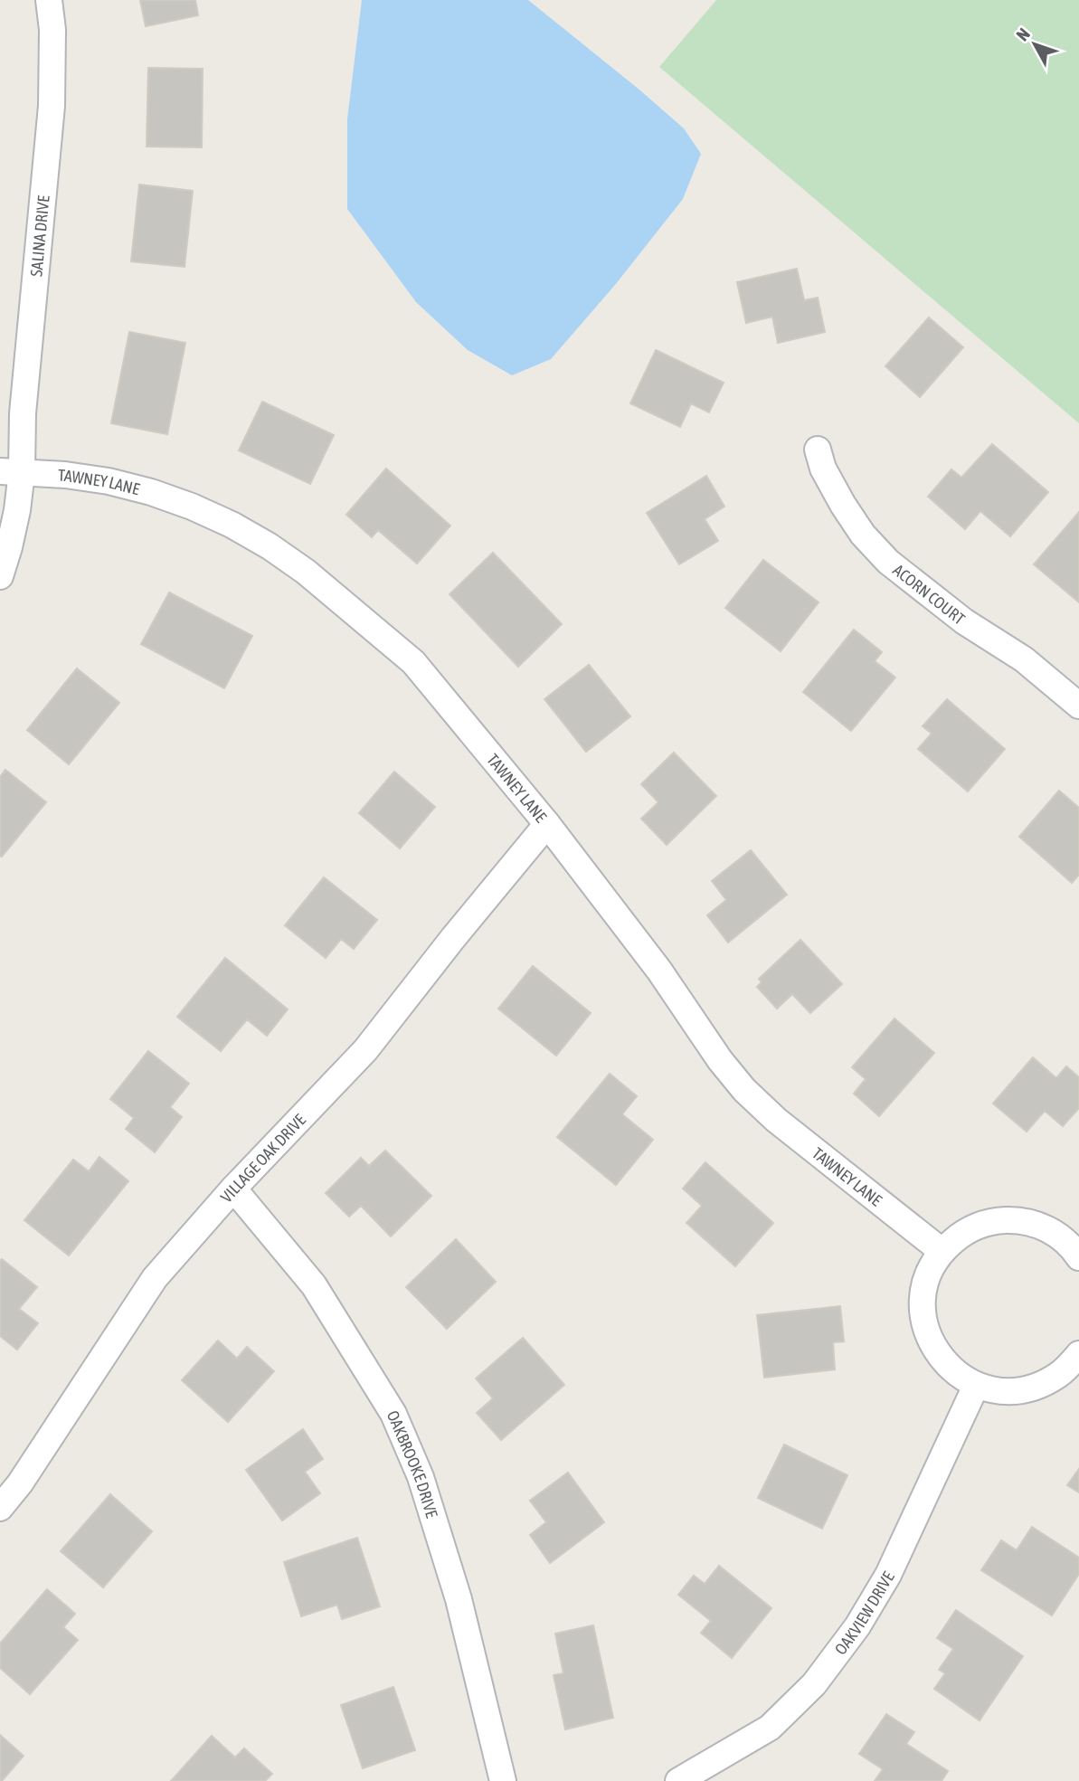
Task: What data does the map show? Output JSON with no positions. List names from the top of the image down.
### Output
{
  "streets": {
    "street": [
      "SALINA DRIVE",
      "TAWNEY LANE",
      "ACORN COURT",
      "VILLAGE OAK DRIVE",
      "OAKBROOKE DRIVE",
      "OAKVIEW DRIVE"
    ]
  },
  "crossings": [
    ["SALINA DRIVE", "TAWNEY LANE"],
    ["TAWNEY LANE", "VILLAGE OAK DRIVE"],
    ["VILLAGE OAK DRIVE", "OAKBROOKE DRIVE"]
  ],
  "north": "top left"
}
